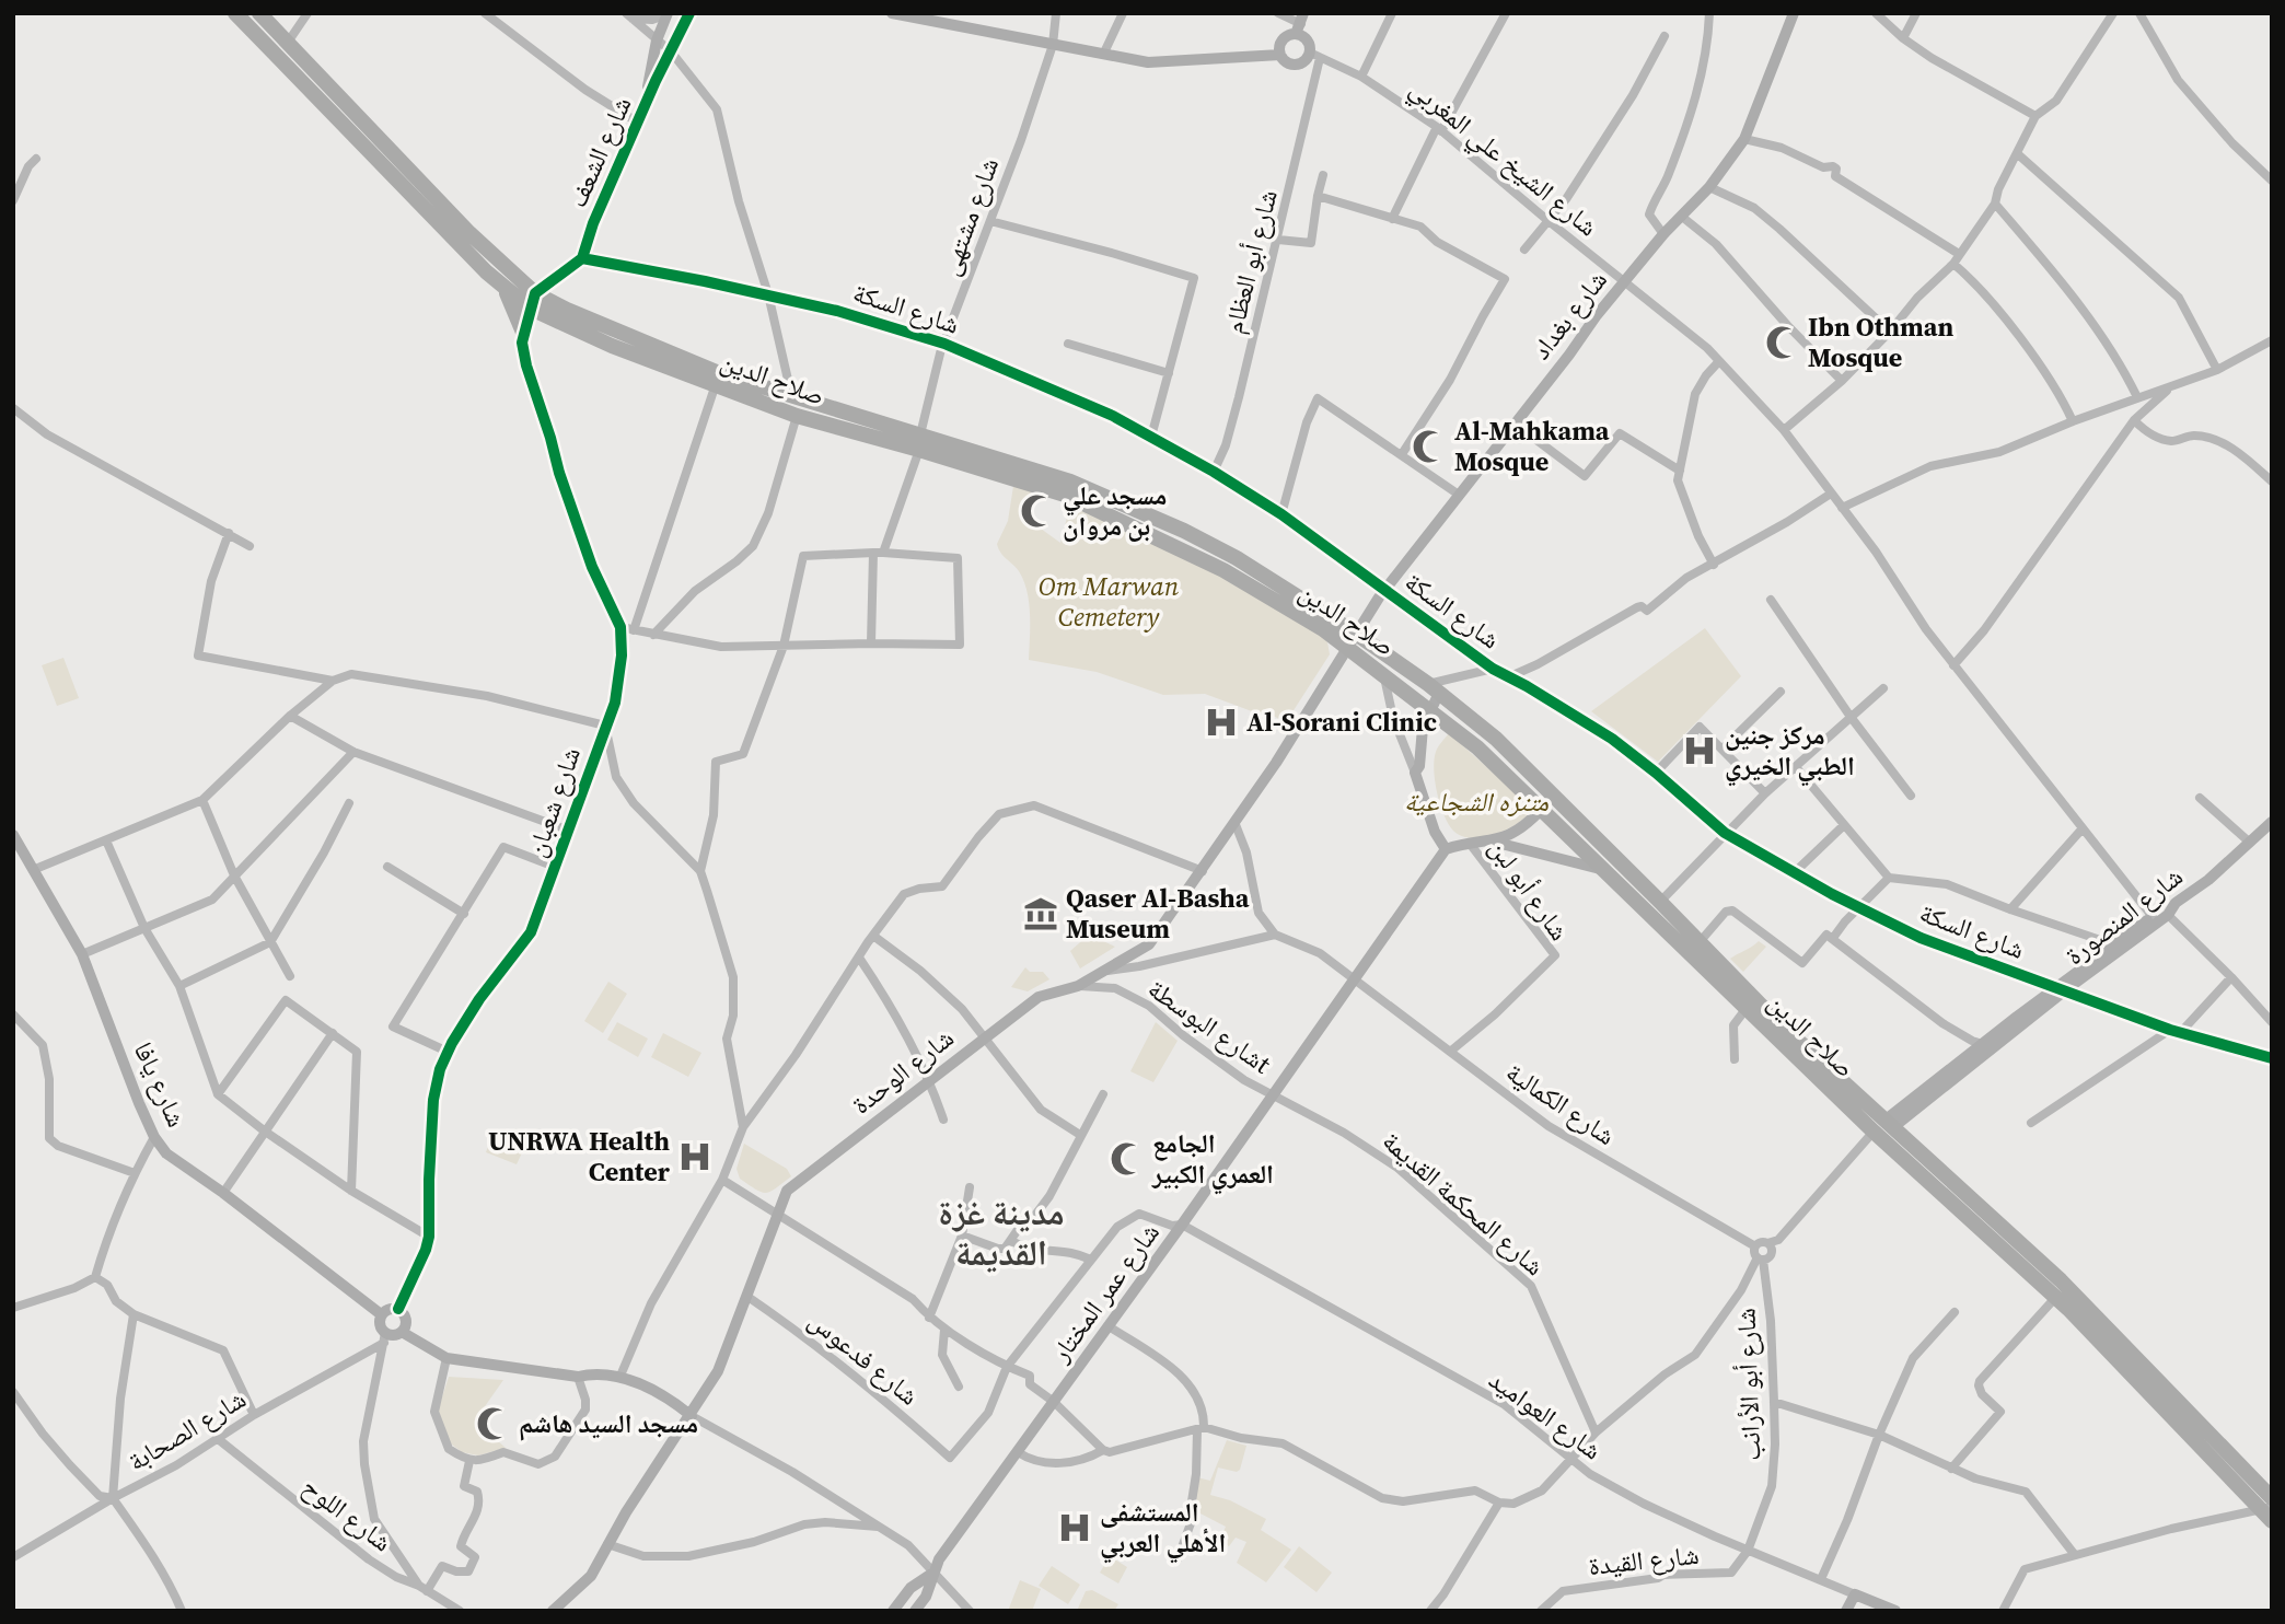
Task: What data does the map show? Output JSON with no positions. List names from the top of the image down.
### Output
{
  "streets": {
    "highway": ["صلاح الدين"],
    "main road": [
      "شارع الشعف",
      "شارع بغداد",
      "شارع المنصورة",
      "شارع الوحدة",
      "شارع يافا",
      "شارع عمر المختار"
    ],
    "street": [
      "شارع الشيخ علي المغربي",
      "شارع مشتهى",
      "شارع أبو العظام",
      "شارع السكة",
      "شارع شعبان",
      "شارع أبو لبن",
      "شارع البوسطةt",
      "شارع الكمالية",
      "شارع المحكمة القديمة",
      "شارع فدعوس",
      "شارع أبو الأرانب",
      "شارع العواميد",
      "شارع الصحابة",
      "شارع اللوح",
      "شارع القيدة"
    ]
  },
  "crossings": [
    ["شارع الشعف", "شارع السكة"],
    ["شارع الشيخ علي المغربي", "شارع أبو العظام"],
    ["شارع الشيخ علي المغربي", "شارع بغداد"],
    ["شارع الشيخ علي المغربي", "شارع المنصورة"],
    ["شارع مشتهى", "شارع السكة"],
    ["شارع مشتهى", "صلاح الدين"],
    ["شارع أبو العظام", "شارع السكة"],
    ["شارع السكة", "شارع بغداد"],
    ["شارع بغداد", "صلاح الدين"],
    ["شارع بغداد", "شارع الوحدة"],
    ["صلاح الدين", "شارع شعبان"],
    ["صلاح الدين", "شارع الوحدة"],
    ["شارع شعبان", "شارع يافا"],
    ["شارع شعبان", "شارع الصحابة"],
    ["شارع أبو لبن", "شارع الكمالية"],
    ["شارع البوسطةt", "شارع الوحدة"],
    ["شارع البوسطةt", "شارع المحكمة القديمة"],
    ["شارع البوسطةt", "شارع عمر المختار"],
    ["شارع الوحدة", "شارع فدعوس"],
    ["شارع يافا", "شارع الصحابة"],
    ["شارع الكمالية", "شارع عمر المختار"],
    ["شارع الكمالية", "شارع أبو الأرانب"],
    ["شارع المحكمة القديمة", "شارع عمر المختار"],
    ["شارع عمر المختار", "شارع العواميد"],
    ["شارع أبو الأرانب", "شارع العواميد"],
    ["شارع أبو الأرانب", "شارع القيدة"],
    ["شارع العواميد", "شارع القيدة"],
    ["شارع الصحابة", "شارع اللوح"]
  ],
  "districts": ["مدينة غزة القديمة"],
  "parks": ["Om Marwan Cemetery", "متنزه الشجاعية"],
  "places": {
    "mosque": [
      "Ibn Othman Mosque",
      "Al-Mahkama Mosque",
      "مسجد علي بن مروان",
      "الجامع العمري الكبير",
      "مسجد السيد هاشم"
    ],
    "hospital": [
      "Al-Sorani Clinic",
      "مركز جنين الطبي الخيري",
      "UNRWA Health Center",
      "المستشفى الأهلي العربي"
    ],
    "museum": ["Qaser Al-Basha Museum"]
  }
}
